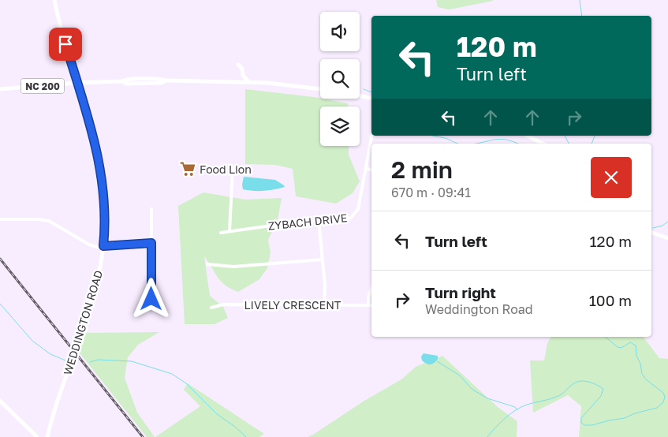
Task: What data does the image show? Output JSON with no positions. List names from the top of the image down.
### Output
{
  "streets": {
    "main road": ["NC 200", "WEDDINGTON ROAD"],
    "street": ["ZYBACH DRIVE", "LIVELY CRESCENT"]
  },
  "crossings": [
    ["NC 200", "WEDDINGTON ROAD"]
  ],
  "places": {
    "supermarket": ["Food Lion"]
  },
  "page": {
    "turn": ["120 m", "Turn left"],
    "heading": ["2 min", "670 m · 09:41"],
    "list": [
      {
        "name": "Turn left",
        "value": "120 m"
      },
      {
        "name": "Turn right",
        "note": "Weddington Road",
        "value": "100 m"
      }
    ]
  }
}
